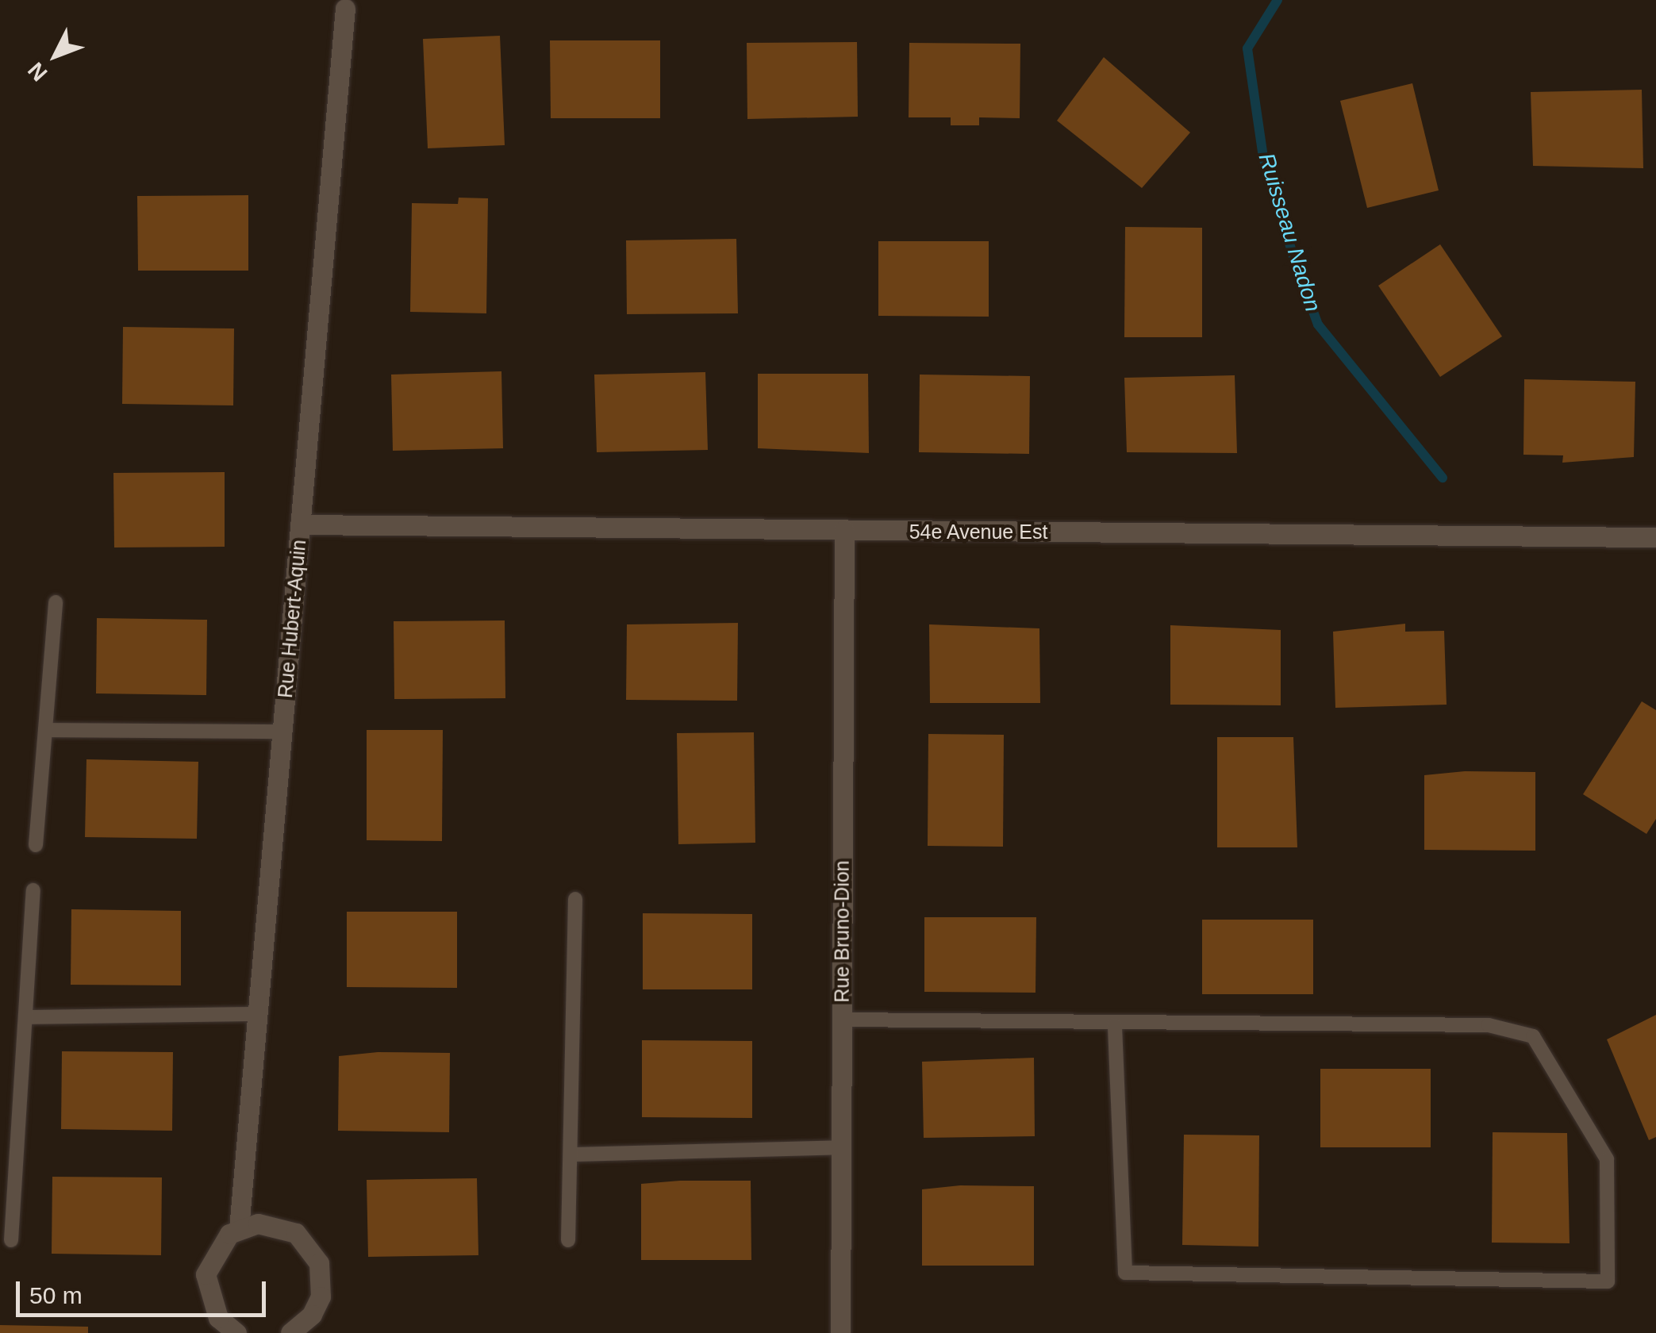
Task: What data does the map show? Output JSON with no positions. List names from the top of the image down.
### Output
{
  "streets": {
    "street": ["54e Avenue Est", "Rue Hubert-Aquin", "Rue Bruno-Dion"]
  },
  "crossings": [
    ["54e Avenue Est", "Rue Hubert-Aquin"],
    ["54e Avenue Est", "Rue Bruno-Dion"]
  ],
  "water": ["Ruisseau Nadon"],
  "scale_bar": "50 m",
  "north": "bottom left"
}
